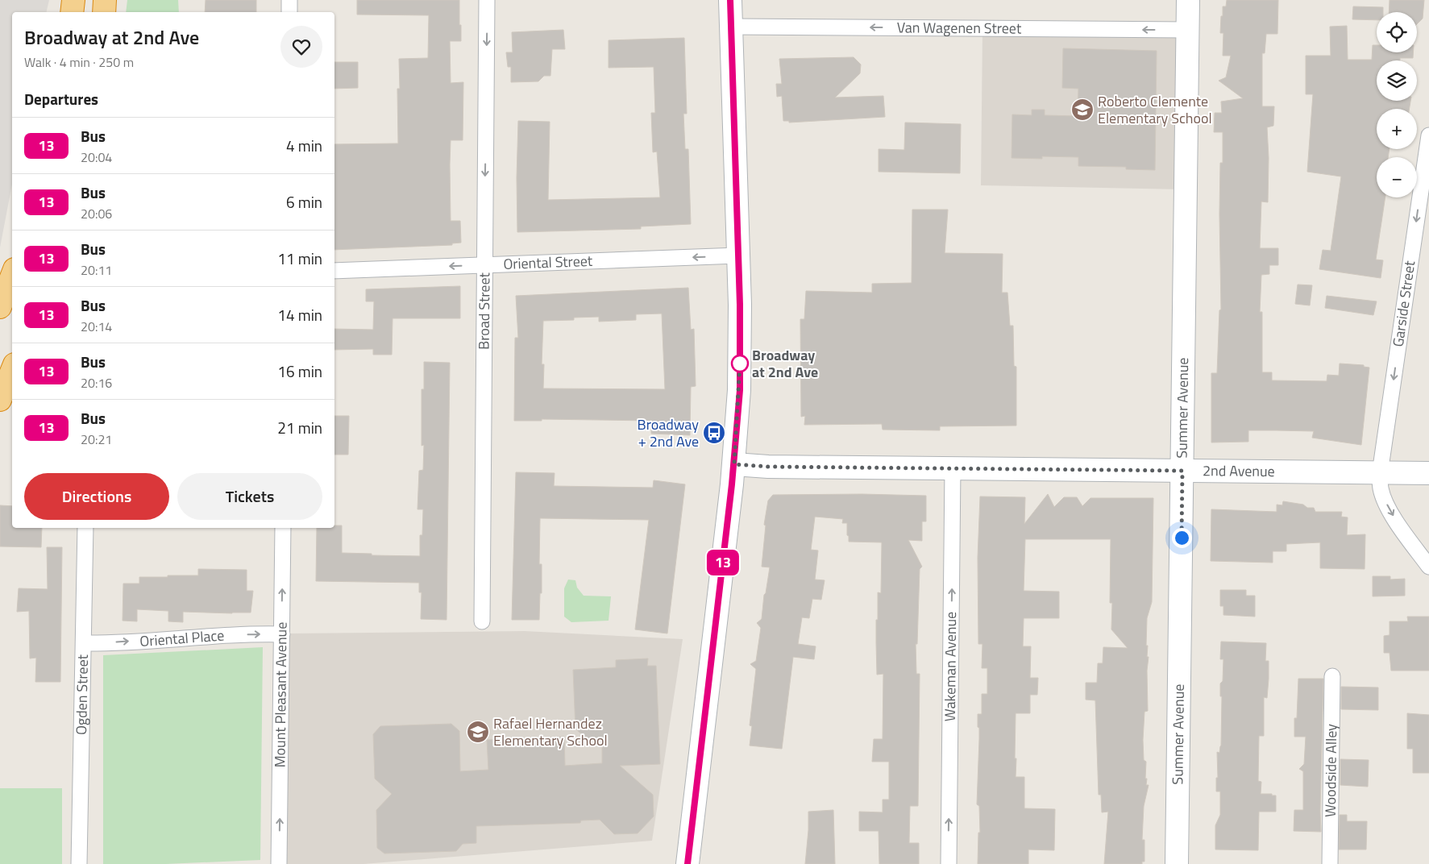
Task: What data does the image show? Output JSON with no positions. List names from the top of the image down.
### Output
{
  "streets": {
    "street": [
      "Van Wagenen Street",
      "Oriental Street",
      "Garside Street",
      "Broad Street",
      "Summer Avenue",
      "2nd Avenue",
      "Oriental Place",
      "Wakeman Avenue",
      "Ogden Street",
      "Mount Pleasant Avenue",
      "Woodside Alley"
    ]
  },
  "crossings": [
    ["Van Wagenen Street", "Summer Avenue"],
    ["Oriental Street", "Broad Street"],
    ["Garside Street", "2nd Avenue"],
    ["Summer Avenue", "2nd Avenue"],
    ["2nd Avenue", "Wakeman Avenue"],
    ["Oriental Place", "Ogden Street"],
    ["Oriental Place", "Mount Pleasant Avenue"]
  ],
  "one_way": [
    "Van Wagenen Street",
    "Oriental Street",
    "Garside Street",
    "Broad Street",
    "Oriental Place",
    "Wakeman Avenue",
    "Mount Pleasant Avenue"
  ],
  "places": {
    "school or university": ["Roberto Clemente Elementary School", "Rafael Hernandez Elementary School"],
    "other": ["Broadway at 2nd Ave"],
    "bus stop": ["Broadway + 2nd Ave"]
  },
  "lines": ["bus line 13"],
  "page": {
    "on_map": "13",
    "map_buttons": ["+", "−"],
    "heading": [
      ["Broadway at 2nd Ave", "Walk · 4 min · 250 m"],
      "Departures"
    ],
    "list": [
      {
        "mark": "13",
        "name": "Bus",
        "note": "20:04",
        "value": "4 min"
      },
      {
        "mark": "13",
        "name": "Bus",
        "note": "20:06",
        "value": "6 min"
      },
      {
        "mark": "13",
        "name": "Bus",
        "note": "20:11",
        "value": "11 min"
      },
      {
        "mark": "13",
        "name": "Bus",
        "note": "20:14",
        "value": "14 min"
      },
      {
        "mark": "13",
        "name": "Bus",
        "note": "20:16",
        "value": "16 min"
      },
      {
        "mark": "13",
        "name": "Bus",
        "note": "20:21",
        "value": "21 min"
      }
    ],
    "buttons": ["Directions", "Tickets"]
  }
}
